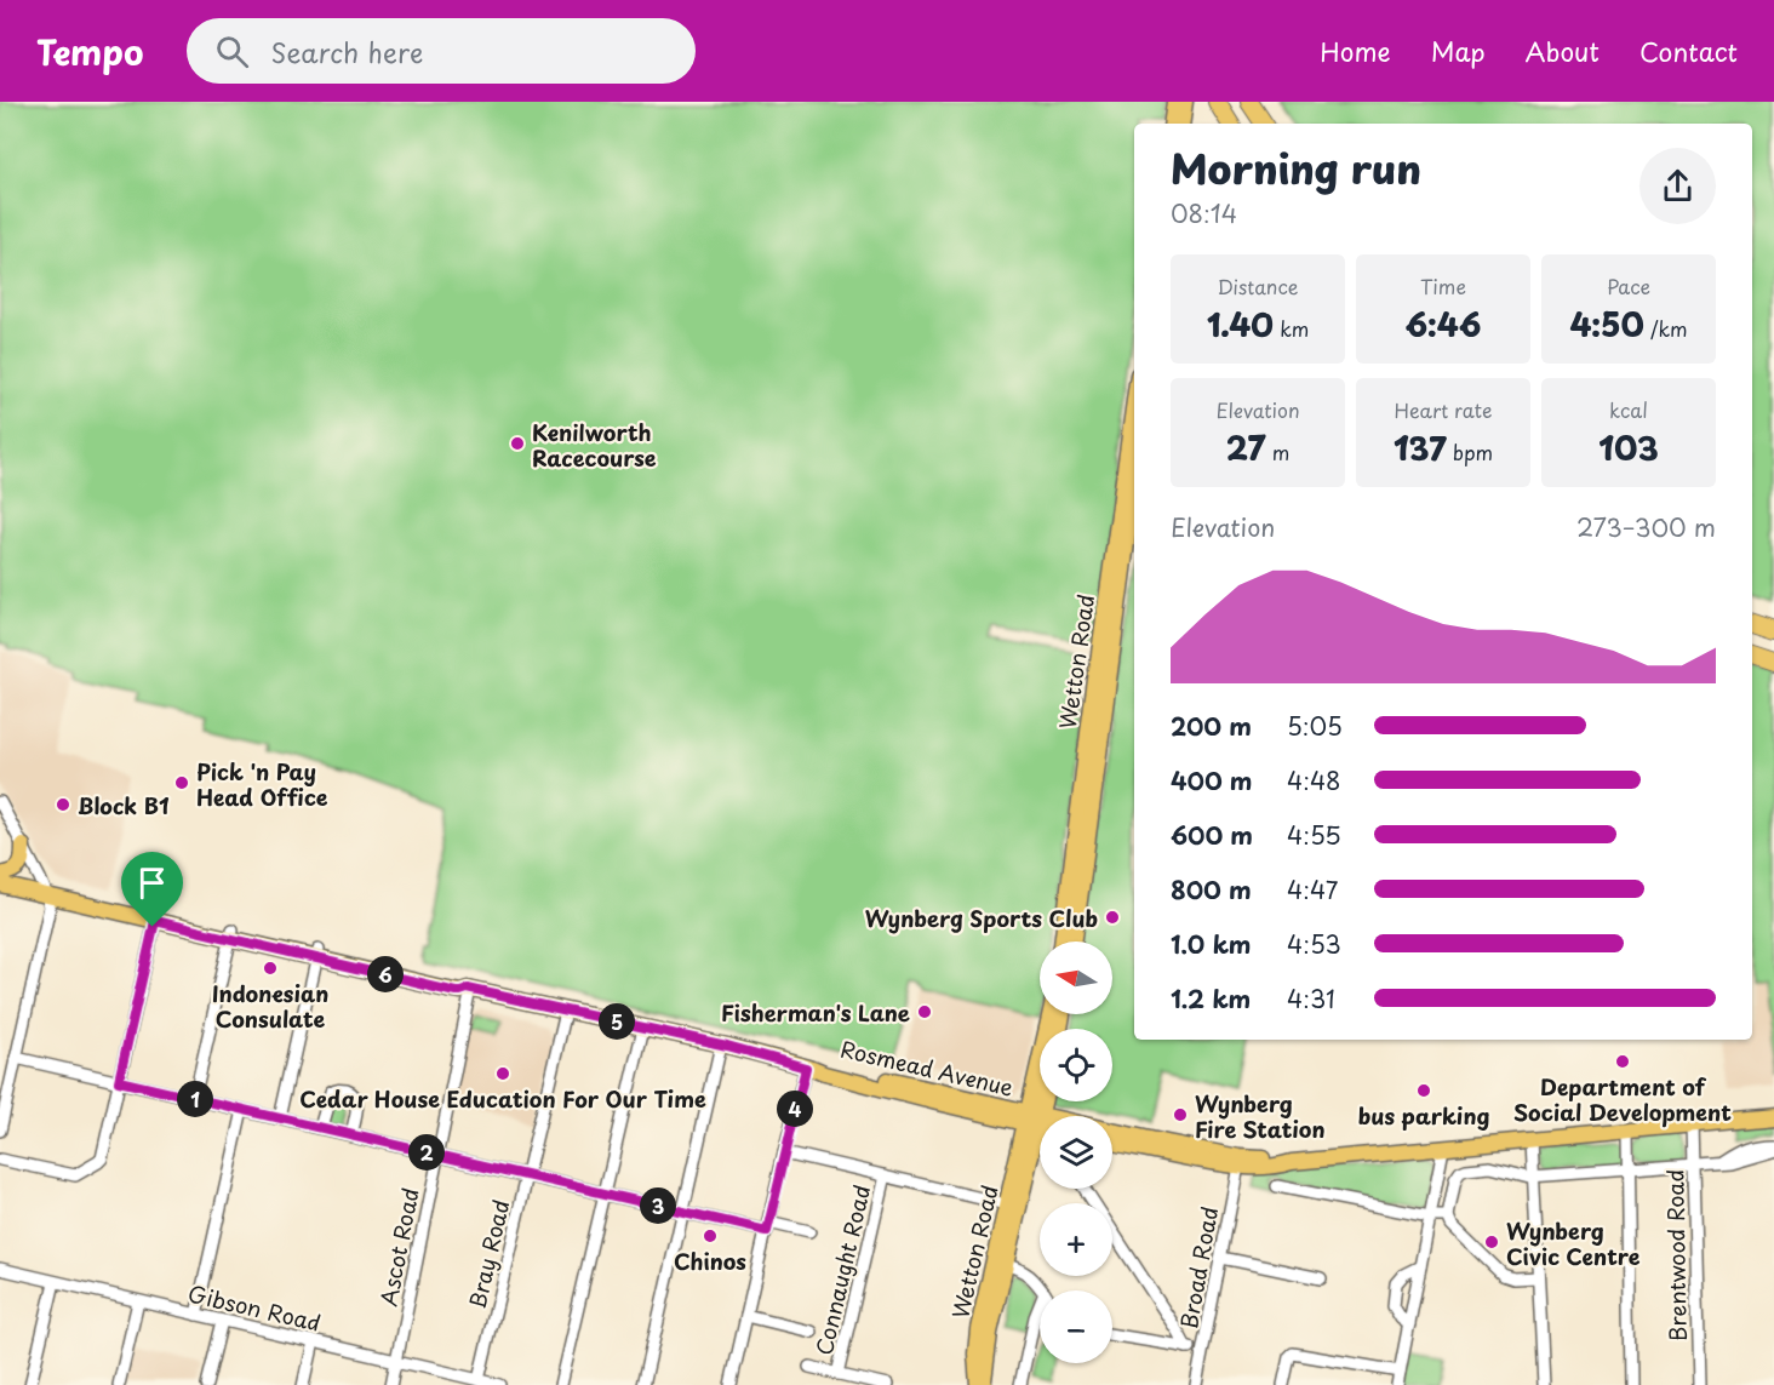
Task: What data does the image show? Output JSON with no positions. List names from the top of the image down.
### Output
{
  "streets": {
    "main road": ["Wetton Road", "Rosmead Avenue"],
    "street": [
      "Ascot Road",
      "Bray Road",
      "Brentwood Road",
      "Broad Road",
      "Connaught Road",
      "Gibson Road"
    ]
  },
  "crossings": [
    ["Wetton Road", "Rosmead Avenue"],
    ["Rosmead Avenue", "Ascot Road"],
    ["Rosmead Avenue", "Bray Road"],
    ["Rosmead Avenue", "Brentwood Road"],
    ["Rosmead Avenue", "Broad Road"],
    ["Ascot Road", "Gibson Road"],
    ["Bray Road", "Gibson Road"]
  ],
  "places": [
    "Kenilworth Racecourse",
    "Pick 'n Pay Head Office",
    "Block B1",
    "Wynberg Sports Club",
    "Indonesian Consulate",
    "Fisherman's Lane",
    "Department of Social Development",
    "Cedar House Education For Our Time",
    "bus parking",
    "Wynberg Fire Station",
    "Chinos",
    "Wynberg Civic Centre"
  ],
  "north": "left",
  "page": {
    "header": "Tempo",
    "search": "Search here",
    "nav": [
      "Home",
      "Map",
      "About",
      "Contact"
    ],
    "heading": ["Morning run", "08:14"],
    "stats": [
      ["Distance", "1.40 km"],
      ["Time", "6:46"],
      ["Pace", "4:50 /km"],
      ["Elevation", "27 m"],
      ["Heart rate", "137 bpm"],
      ["kcal", "103"]
    ],
    "chart": ["Elevation", "273–300 m"],
    "list": [
      {
        "name": "200 m",
        "note": "5:05"
      },
      {
        "name": "400 m",
        "note": "4:48"
      },
      {
        "name": "600 m",
        "note": "4:55"
      },
      {
        "name": "800 m",
        "note": "4:47"
      },
      {
        "name": "1.0 km",
        "note": "4:53"
      },
      {
        "name": "1.2 km",
        "note": "4:31"
      }
    ],
    "map_buttons": ["+", "−"],
    "pins": [
      "6",
      "5",
      "1",
      "4",
      "2",
      "3"
    ]
  }
}
